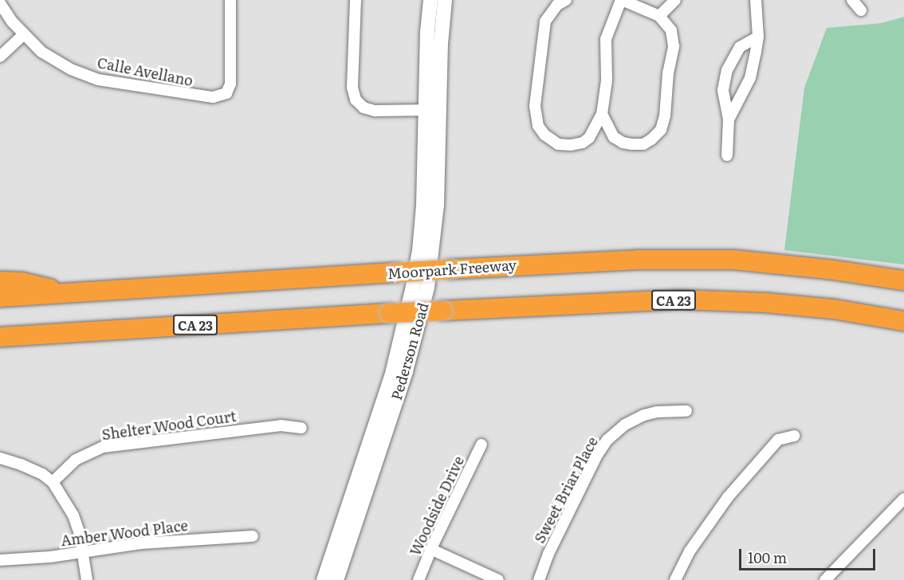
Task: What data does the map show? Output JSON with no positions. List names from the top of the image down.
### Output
{
  "streets": {
    "highway": ["Moorpark Freeway", "CA 23"],
    "street": [
      "Calle Avellano",
      "Pederson Road",
      "Shelter Wood Court",
      "Sweet Briar Place",
      "Woodside Drive",
      "Amber Wood Place"
    ]
  },
  "scale_bar": "100 m"
}
